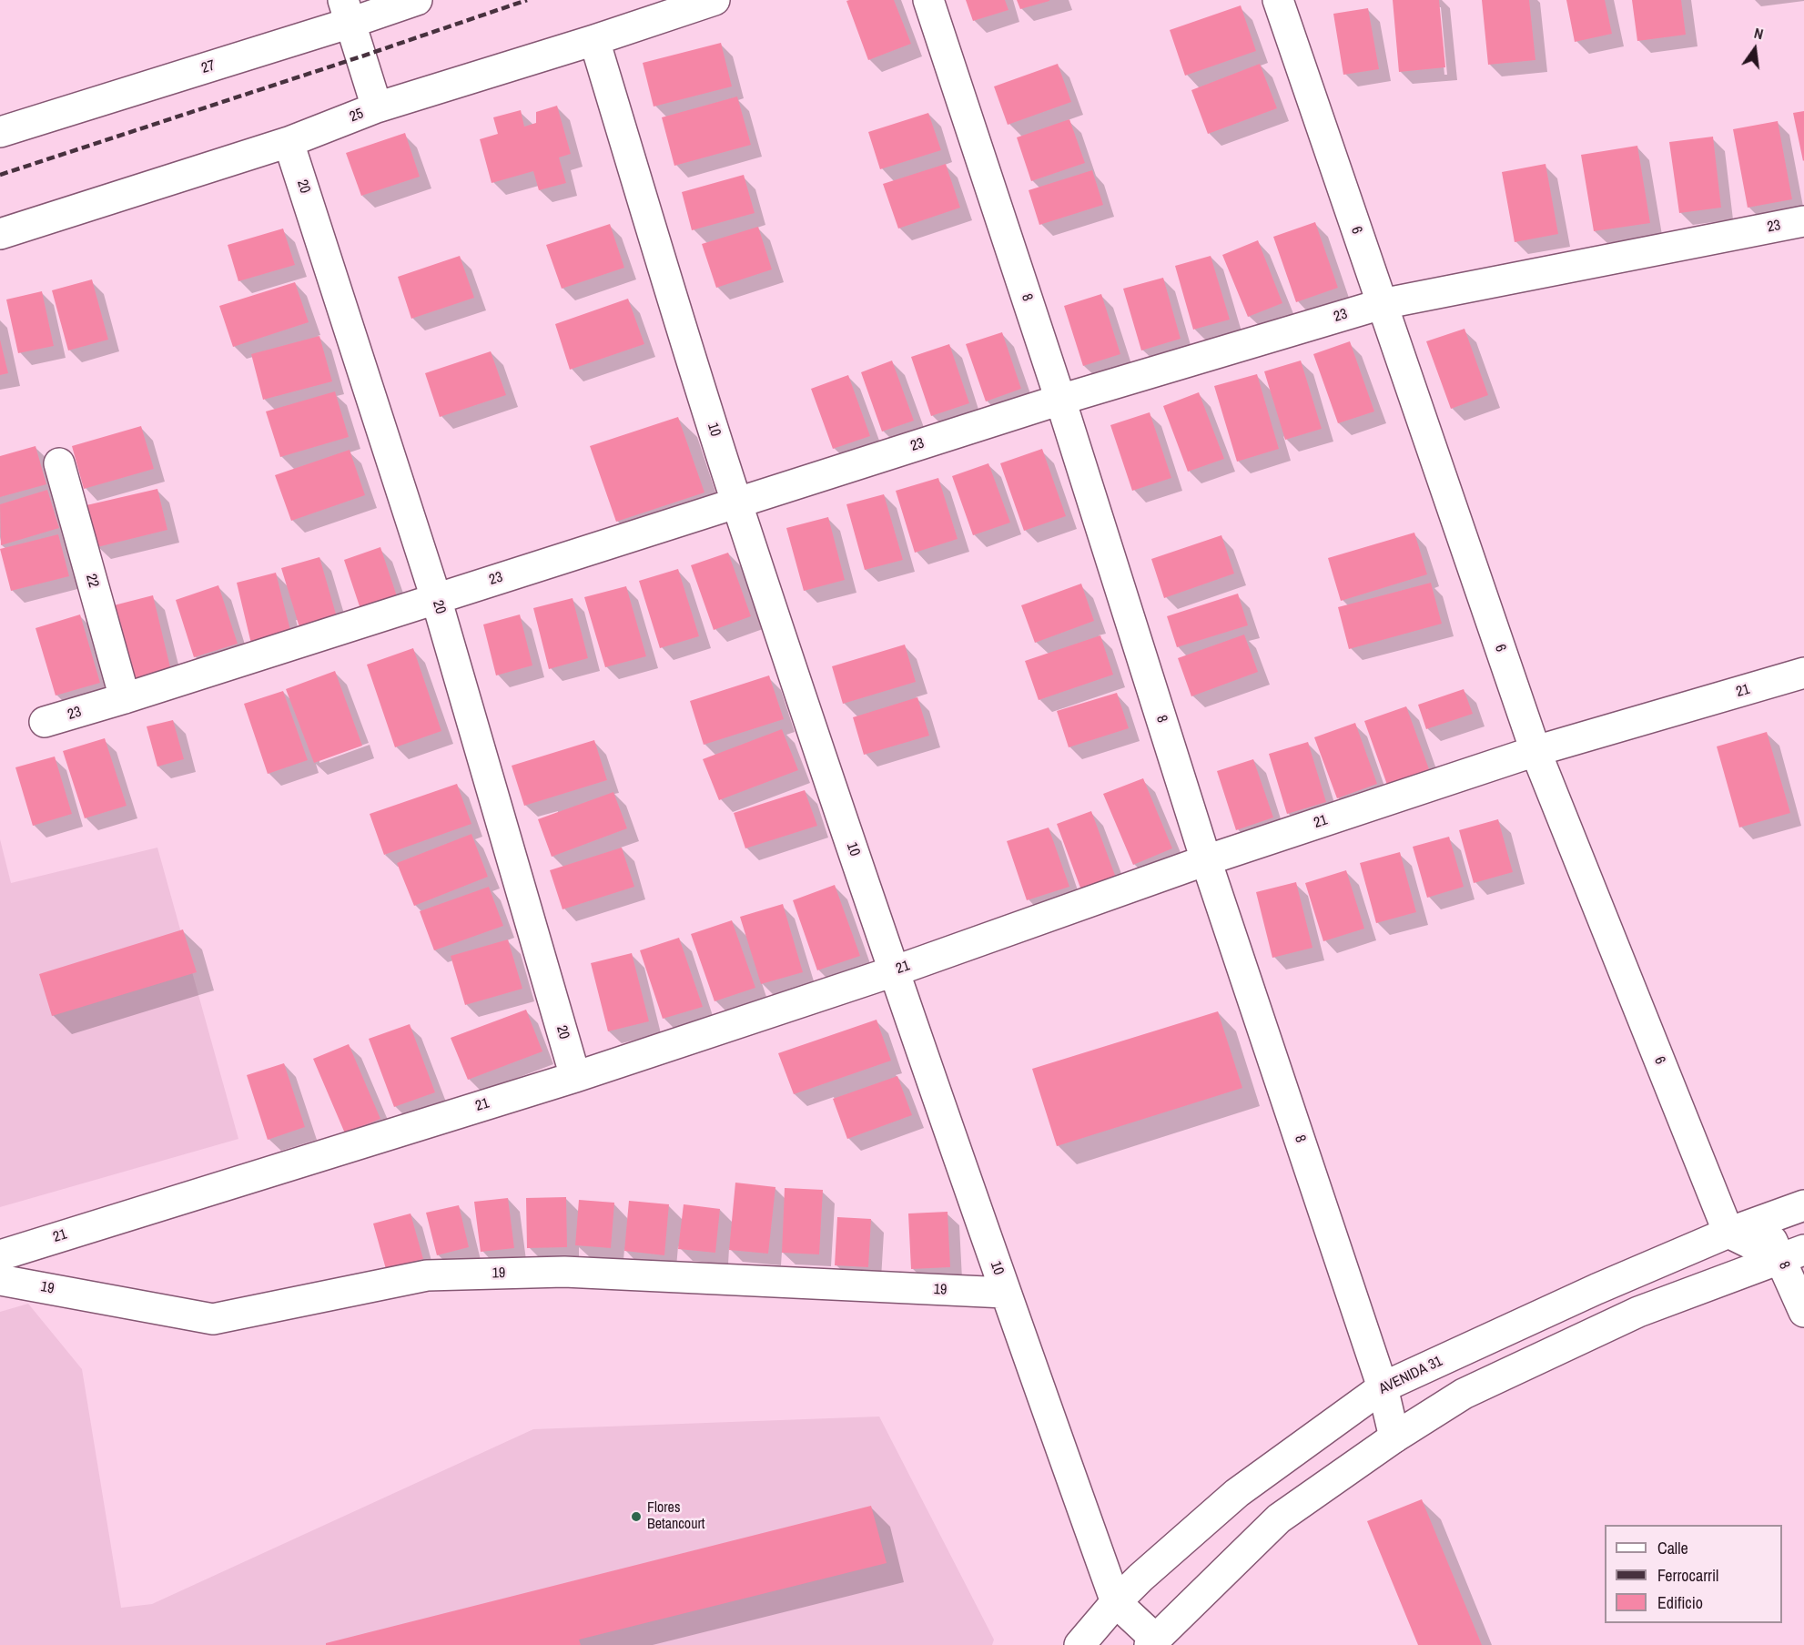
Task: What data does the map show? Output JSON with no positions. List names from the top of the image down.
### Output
{
  "streets": {
    "street": [
      "27",
      "25",
      "20",
      "23",
      "6",
      "8",
      "10",
      "22",
      "21",
      "19",
      "AVENIDA 31"
    ]
  },
  "crossings": [
    ["25", "20"],
    ["25", "10"],
    ["20", "23"],
    ["20", "21"],
    ["23", "6"],
    ["23", "8"],
    ["23", "10"],
    ["23", "22"],
    ["6", "21"],
    ["6", "AVENIDA 31"],
    ["8", "21"],
    ["8", "AVENIDA 31"],
    ["10", "21"],
    ["10", "19"],
    ["10", "AVENIDA 31"]
  ],
  "places": ["Flores Betancourt"],
  "legend": ["Calle", "Ferrocarril", "Edificio"],
  "north": "top"
}
